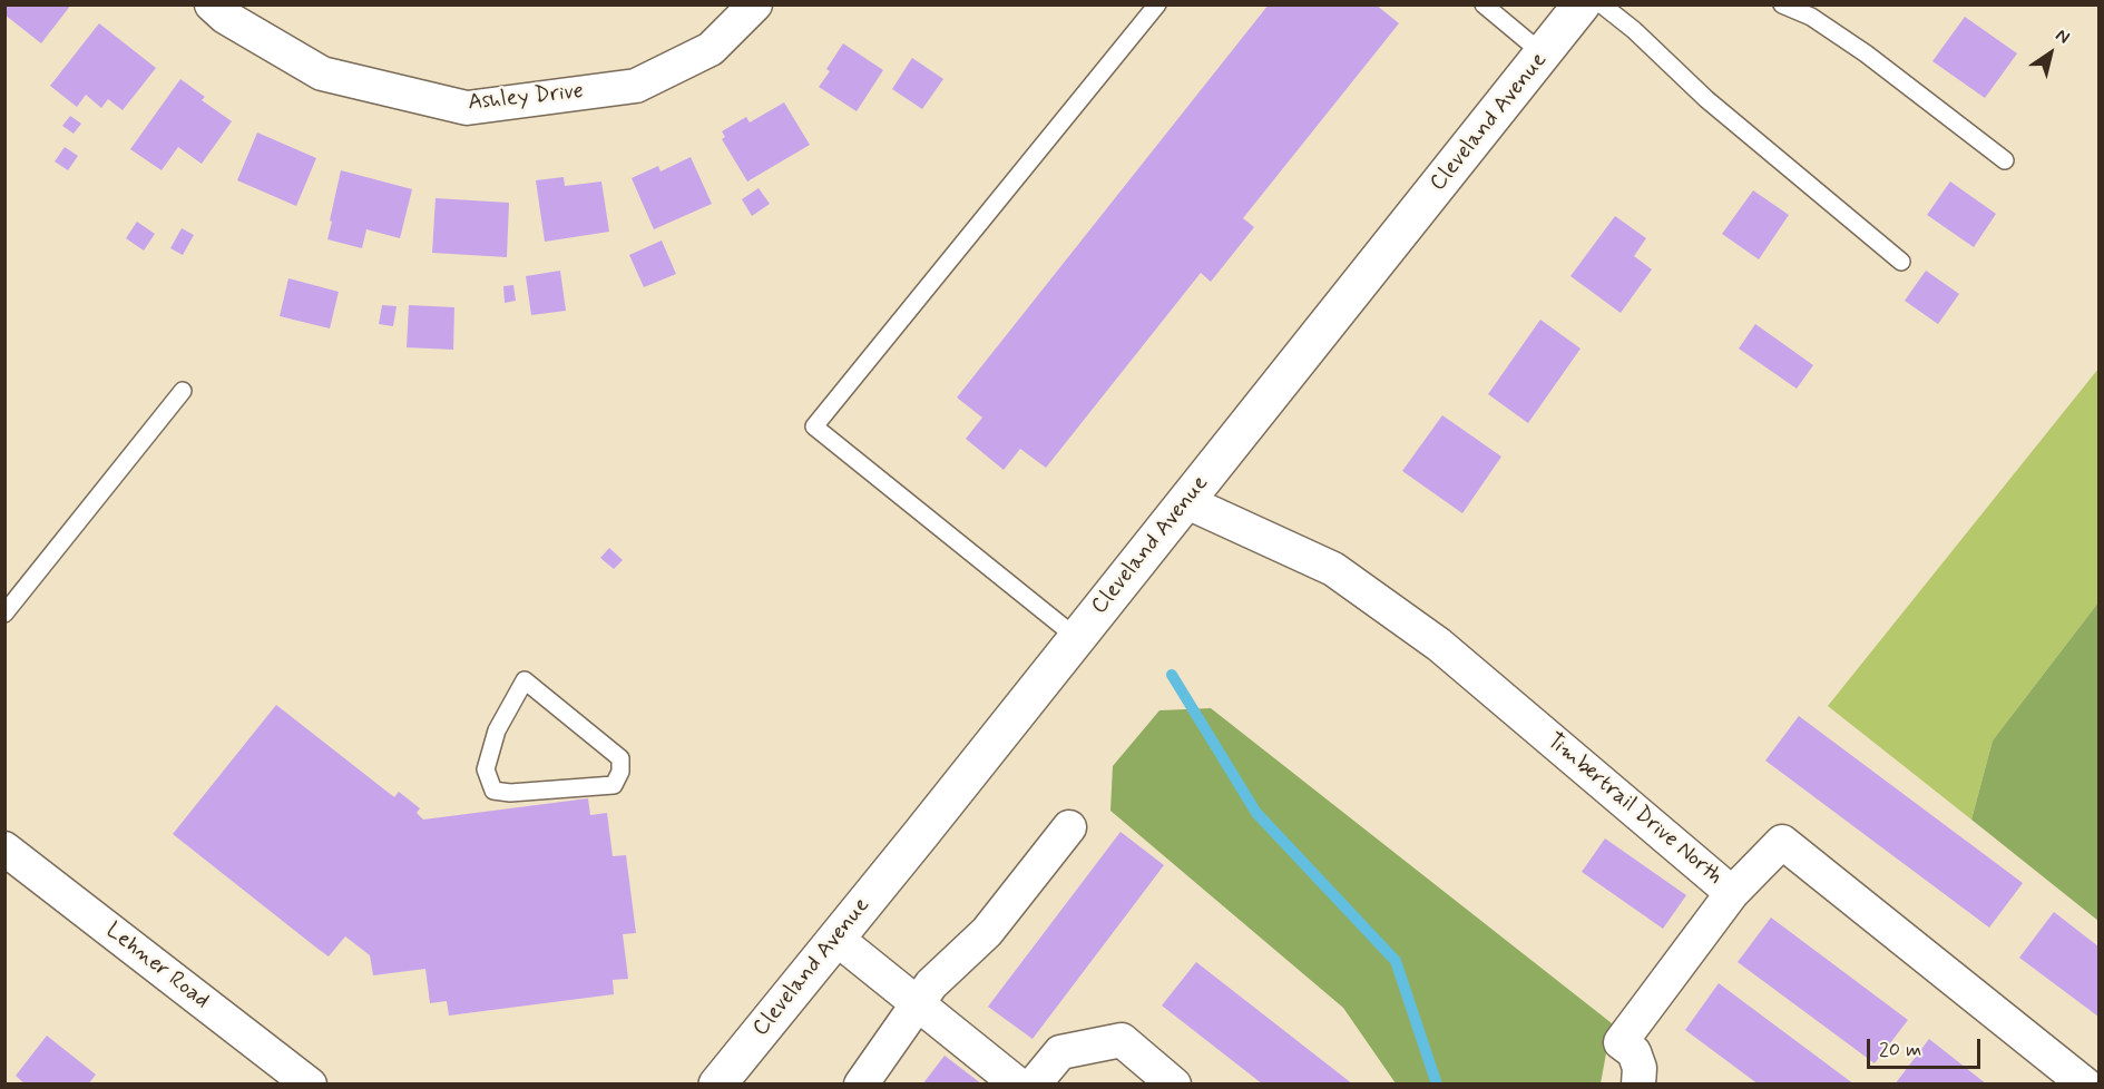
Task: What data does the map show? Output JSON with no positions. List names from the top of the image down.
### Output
{
  "streets": {
    "main road": ["Cleveland Avenue"],
    "street": ["Ashley Drive", "Timbertrail Drive North", "Lehner Road"]
  },
  "crossings": [
    ["Cleveland Avenue", "Timbertrail Drive North"]
  ],
  "scale_bar": "20 m",
  "north": "top right"
}
